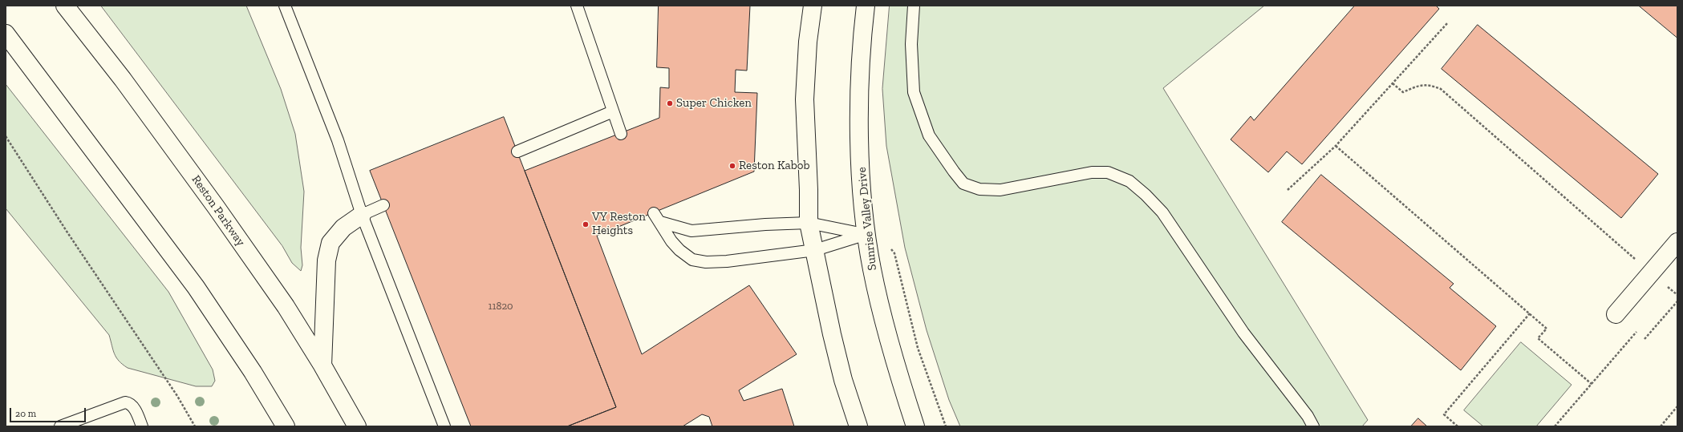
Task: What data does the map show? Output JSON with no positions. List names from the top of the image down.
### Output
{
  "streets": {
    "main road": ["Reston Parkway", "Sunrise Valley Drive"]
  },
  "places": ["Super Chicken", "Reston Kabob", "VY Reston Heights"],
  "house_numbers": ["11820"],
  "scale_bar": "20 m"
}
